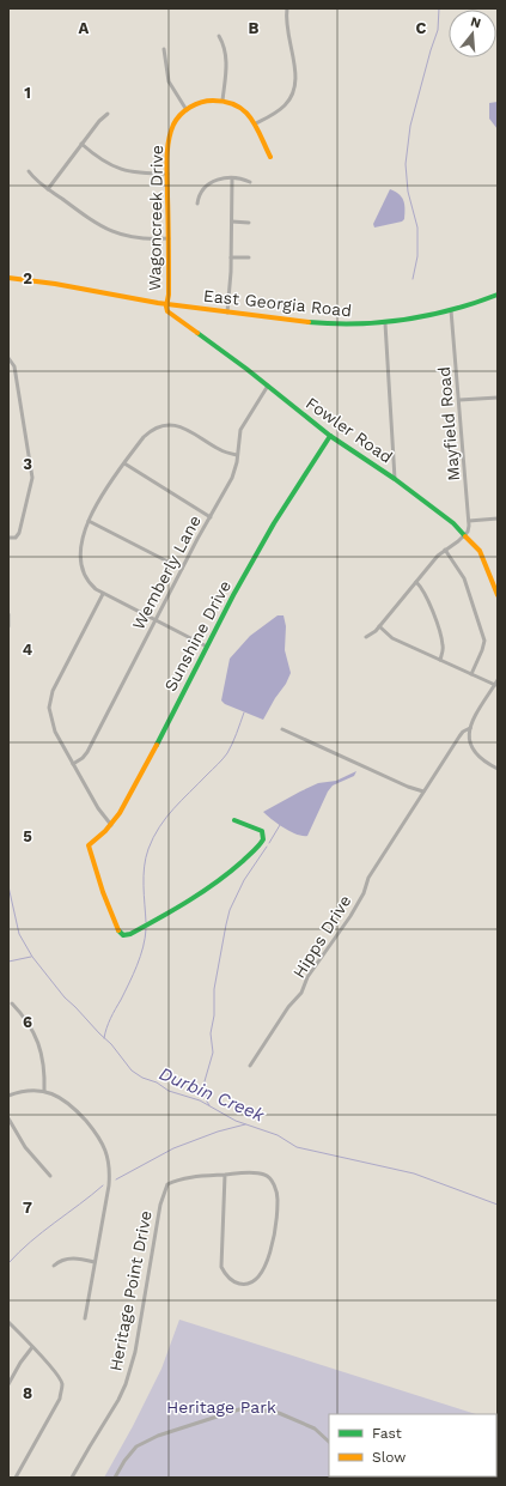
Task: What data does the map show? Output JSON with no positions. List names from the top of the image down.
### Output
{
  "streets": {
    "street": [
      "Wagoncreek Drive",
      "East Georgia Road",
      "Mayfield Road",
      "Fowler Road",
      "Wemberly Lane",
      "Sunshine Drive",
      "Hipps Drive",
      "Heritage Point Drive"
    ]
  },
  "crossings": [
    ["Wagoncreek Drive", "East Georgia Road"],
    ["Wagoncreek Drive", "Fowler Road"],
    ["East Georgia Road", "Mayfield Road"],
    ["East Georgia Road", "Fowler Road"],
    ["Mayfield Road", "Fowler Road"],
    ["Fowler Road", "Wemberly Lane"],
    ["Fowler Road", "Sunshine Drive"]
  ],
  "water": ["Durbin Creek"],
  "parks": ["Heritage Park"],
  "legend": ["Fast", "Slow"],
  "north": "top",
  "grid": {
    "columns": ["A", "B", "C"],
    "rows": [
      "1",
      "2",
      "3",
      "4",
      "5",
      "6",
      "7",
      "8"
    ]
  }
}
